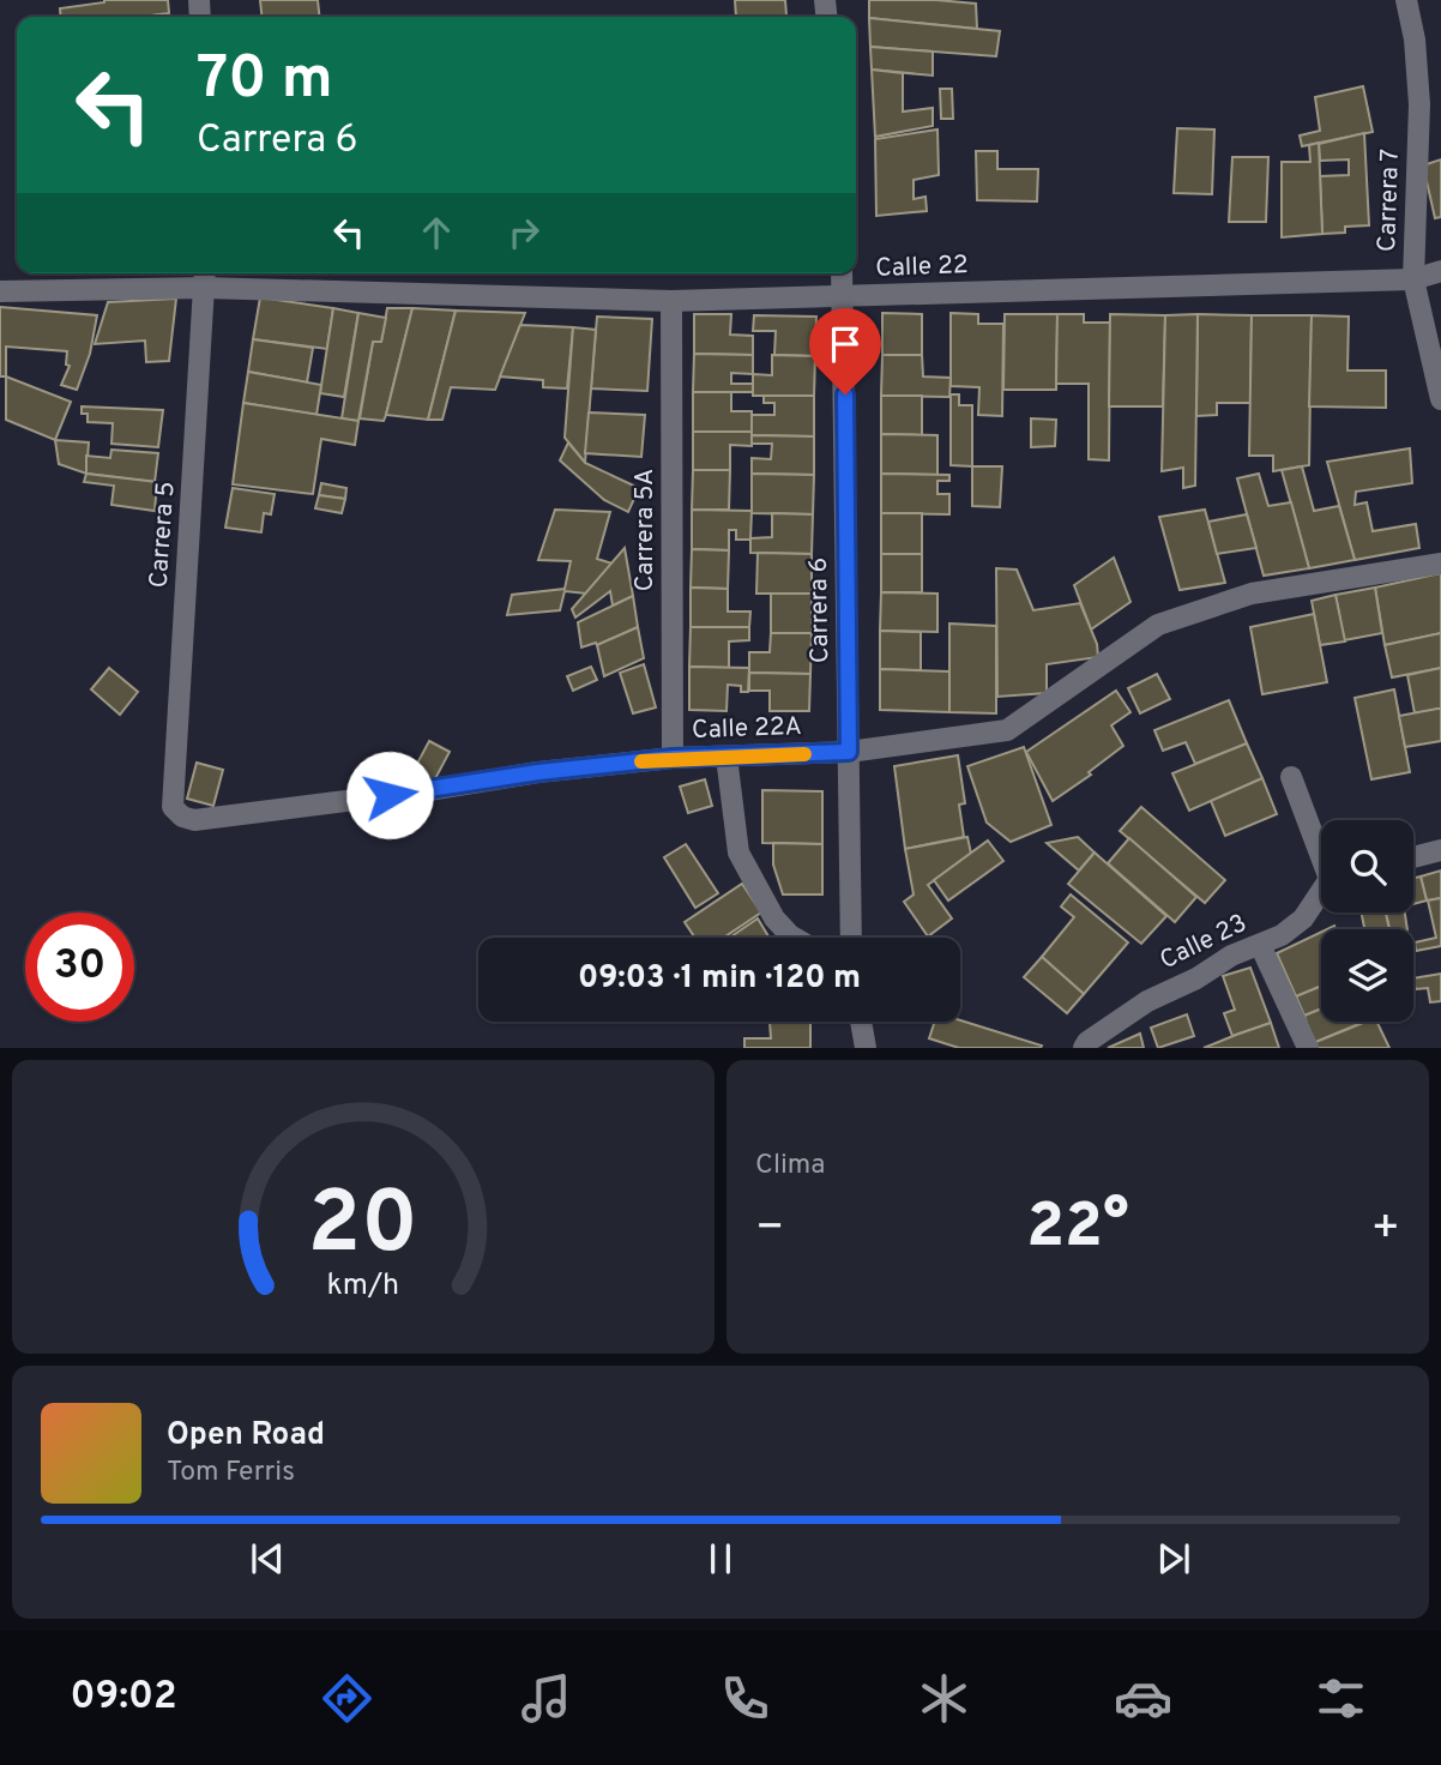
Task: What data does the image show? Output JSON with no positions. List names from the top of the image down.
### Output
{
  "streets": {
    "street": [
      "Carrera 7",
      "Calle 22",
      "Carrera 5A",
      "Carrera 5",
      "Carrera 6",
      "Calle 22A",
      "Calle 23"
    ]
  },
  "crossings": [
    ["Carrera 7", "Calle 22"],
    ["Calle 22", "Carrera 5A"],
    ["Calle 22", "Carrera 5"],
    ["Calle 22", "Carrera 6"],
    ["Carrera 5A", "Calle 22A"],
    ["Carrera 5", "Calle 22A"],
    ["Carrera 6", "Calle 22A"]
  ],
  "page": {
    "turn": ["70 m", "Carrera 6"],
    "limit": "30",
    "trip": "09:03 · 1 min · 120 m",
    "tile": "Clima",
    "heat": ["−", "22°", "+"],
    "song": ["Open Road", "Tom Ferris"],
    "tabs": "09:02",
    "gauge": ["20", "km/h"]
  }
}
